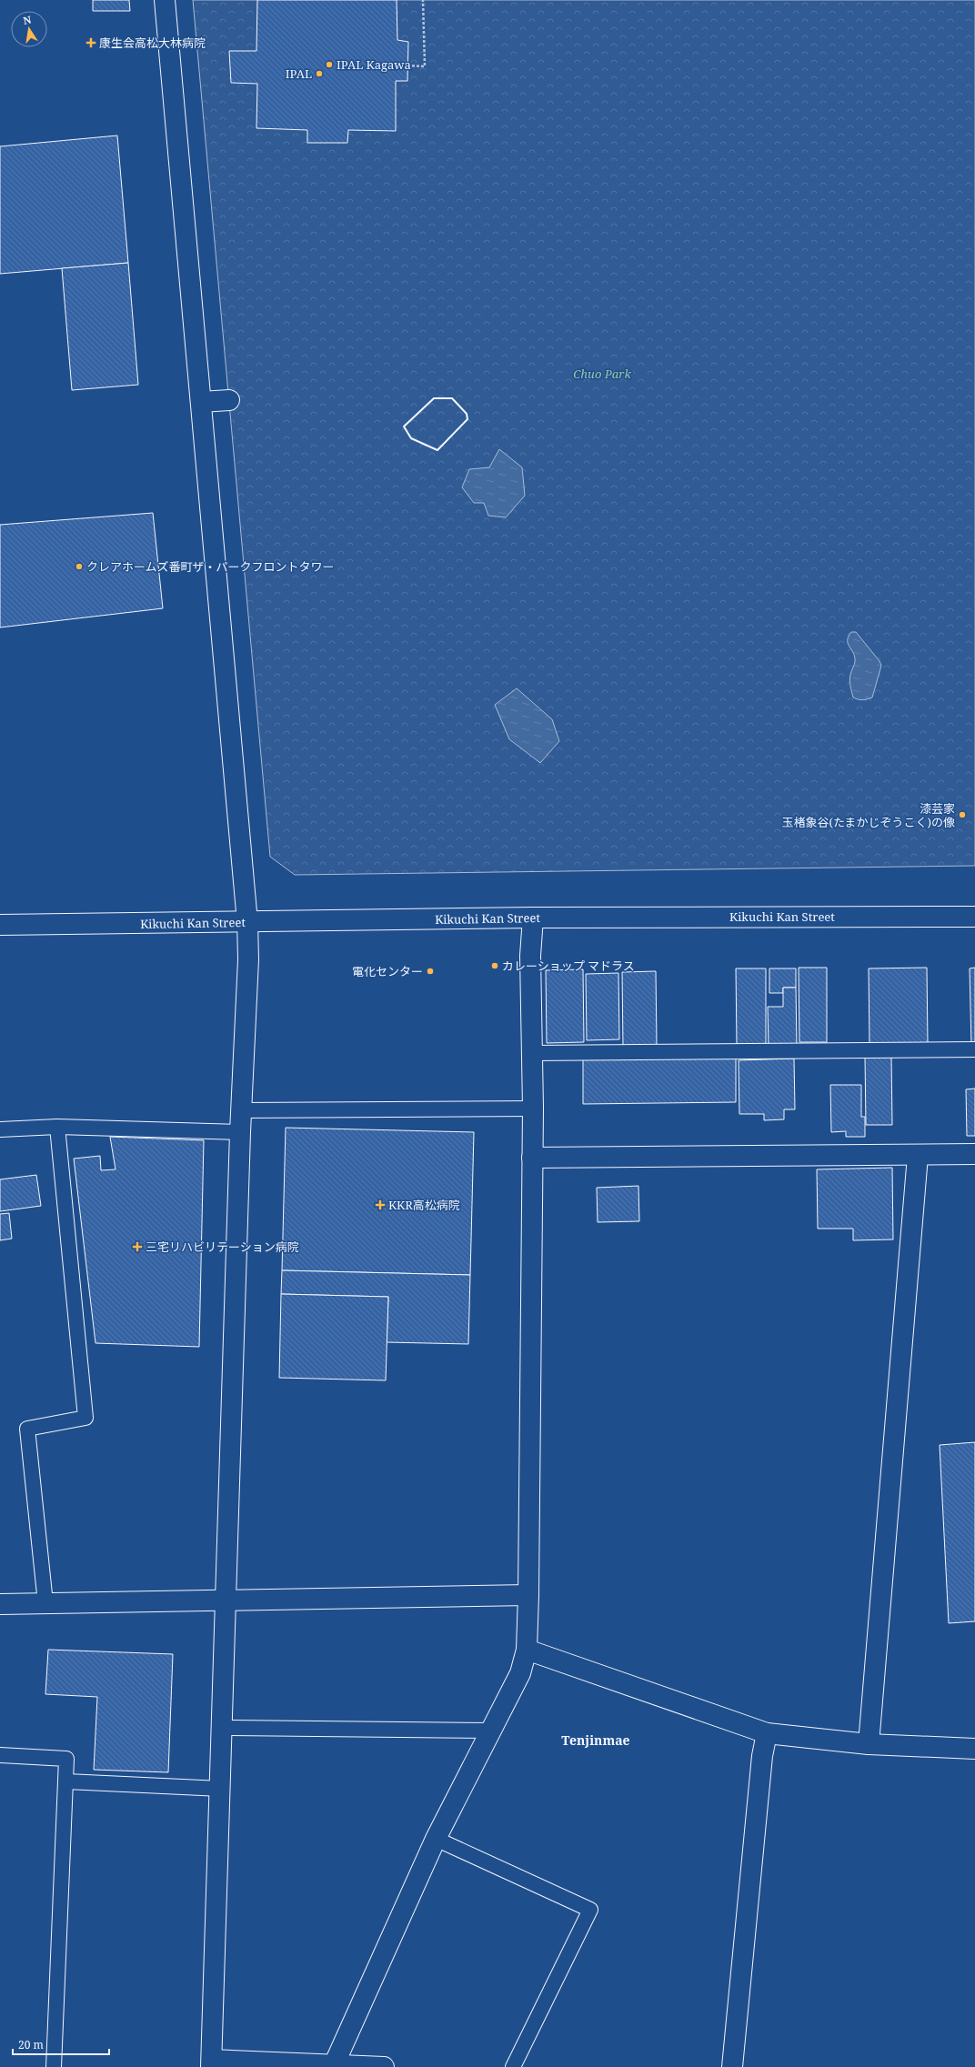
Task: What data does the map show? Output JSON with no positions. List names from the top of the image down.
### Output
{
  "streets": {
    "street": ["Kikuchi Kan Street"]
  },
  "districts": ["Tenjinmae"],
  "parks": ["Chuo Park"],
  "places": {
    "health": ["康生会高松大林病院", "KKR高松病院", "三宅リハビリテーション病院"],
    "other": [
      "IPAL Kagawa",
      "IPAL",
      "クレアホームズ番町ザ・パークフロントタワー",
      "漆芸家 玉楮象谷(たまかじぞうこく)の像",
      "カレーショップ マドラス",
      "電化センター"
    ]
  },
  "scale_bar": "20 m",
  "north": "top"
}
